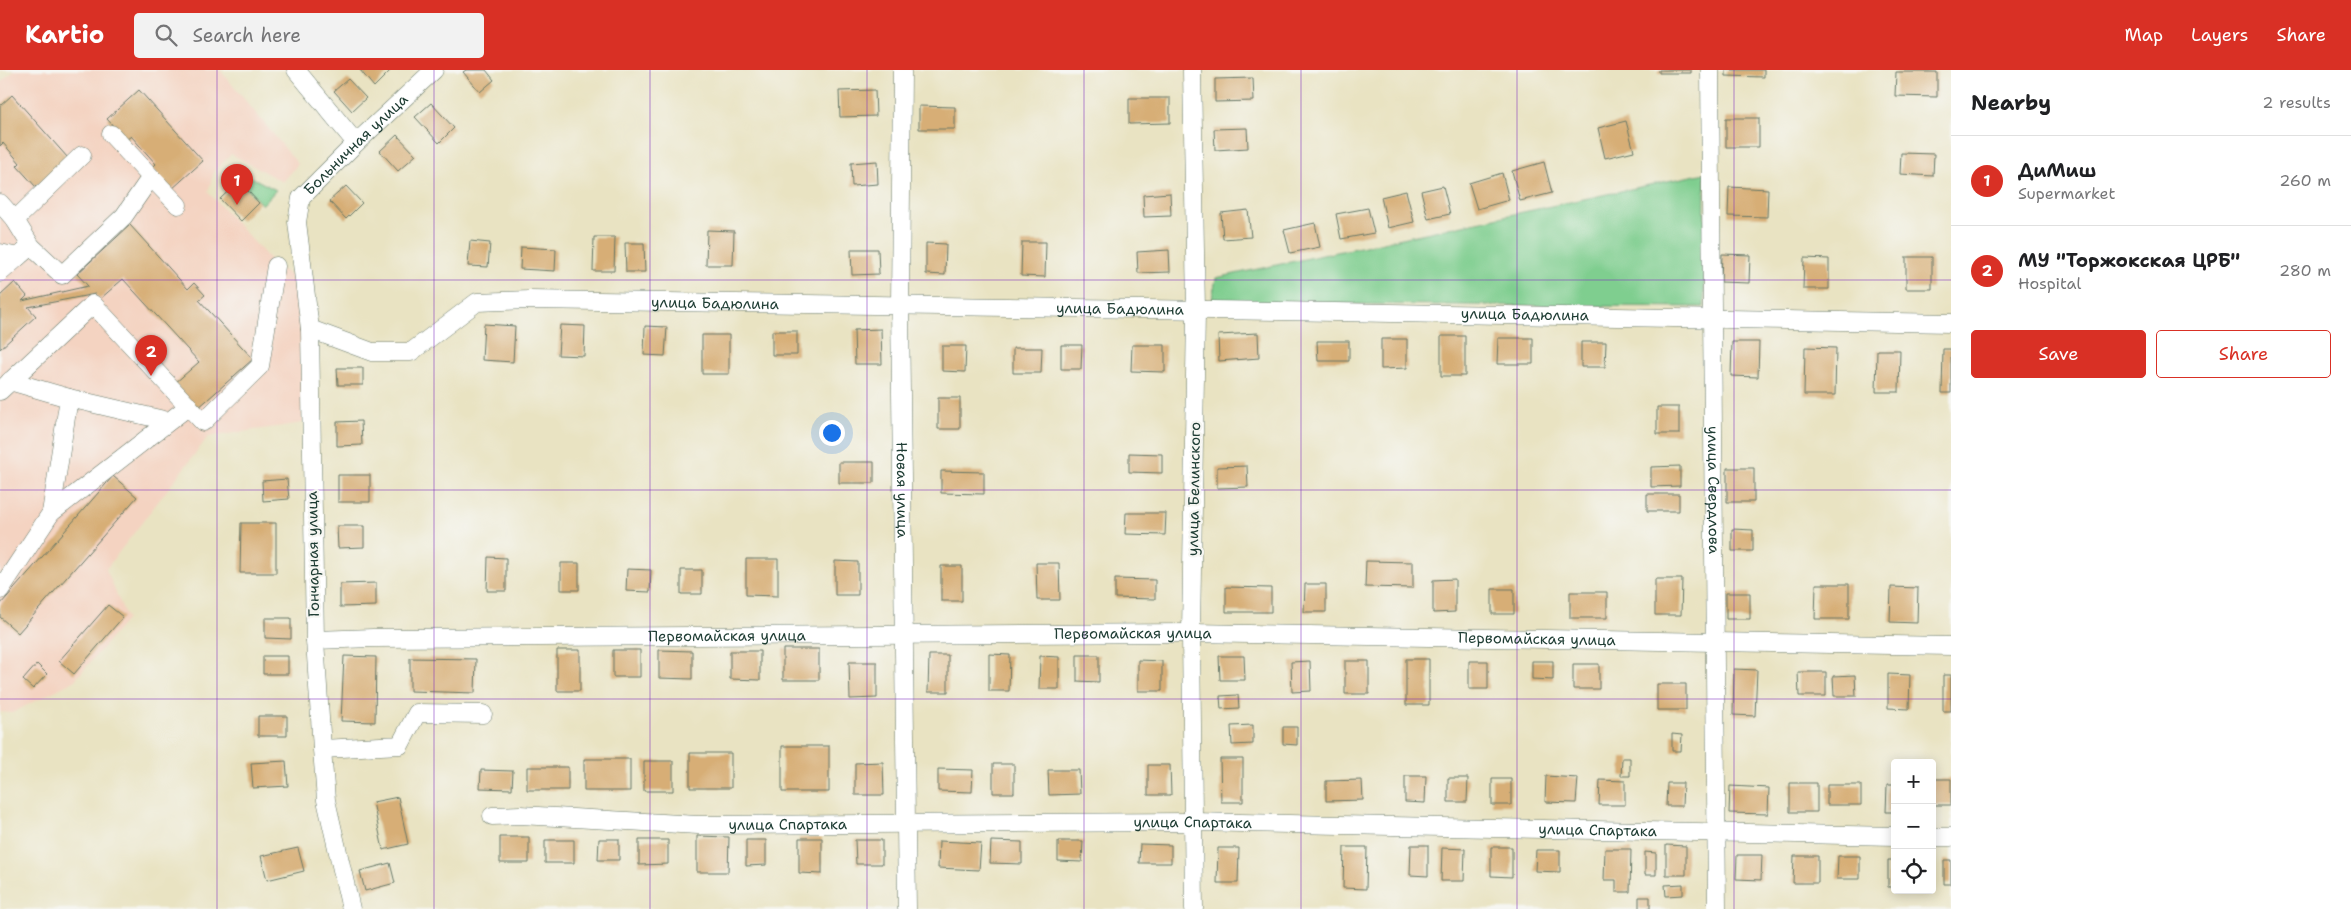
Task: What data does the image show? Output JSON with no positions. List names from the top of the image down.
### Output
{
  "streets": {
    "street": [
      "Больничная улица",
      "улица Бадюлина",
      "улица Белинского",
      "улица Свердлова",
      "Новая улица",
      "Гончарная улица",
      "Первомайская улица",
      "улица Спартака"
    ]
  },
  "crossings": [
    ["Больничная улица", "Гончарная улица"],
    ["улица Бадюлина", "улица Белинского"],
    ["улица Бадюлина", "улица Свердлова"],
    ["улица Бадюлина", "Новая улица"],
    ["улица Бадюлина", "Гончарная улица"],
    ["улица Белинского", "Первомайская улица"],
    ["улица Белинского", "улица Спартака"],
    ["улица Свердлова", "Первомайская улица"],
    ["улица Свердлова", "улица Спартака"],
    ["Новая улица", "Первомайская улица"],
    ["Новая улица", "улица Спартака"],
    ["Гончарная улица", "Первомайская улица"]
  ],
  "page": {
    "header": "Kartio",
    "search": "Search here",
    "nav": ["Map", "Layers", "Share"],
    "heading": ["Nearby", "2 results"],
    "list": [
      {
        "mark": "1",
        "name": "ДиМиш",
        "note": "Supermarket",
        "value": "260 m"
      },
      {
        "mark": "2",
        "name": "МУ \"Торжокская ЦРБ\"",
        "note": "Hospital",
        "value": "280 m"
      }
    ],
    "pins": ["1", "2"],
    "buttons": ["Save", "Share"],
    "map_buttons": ["+", "−"]
  }
}
